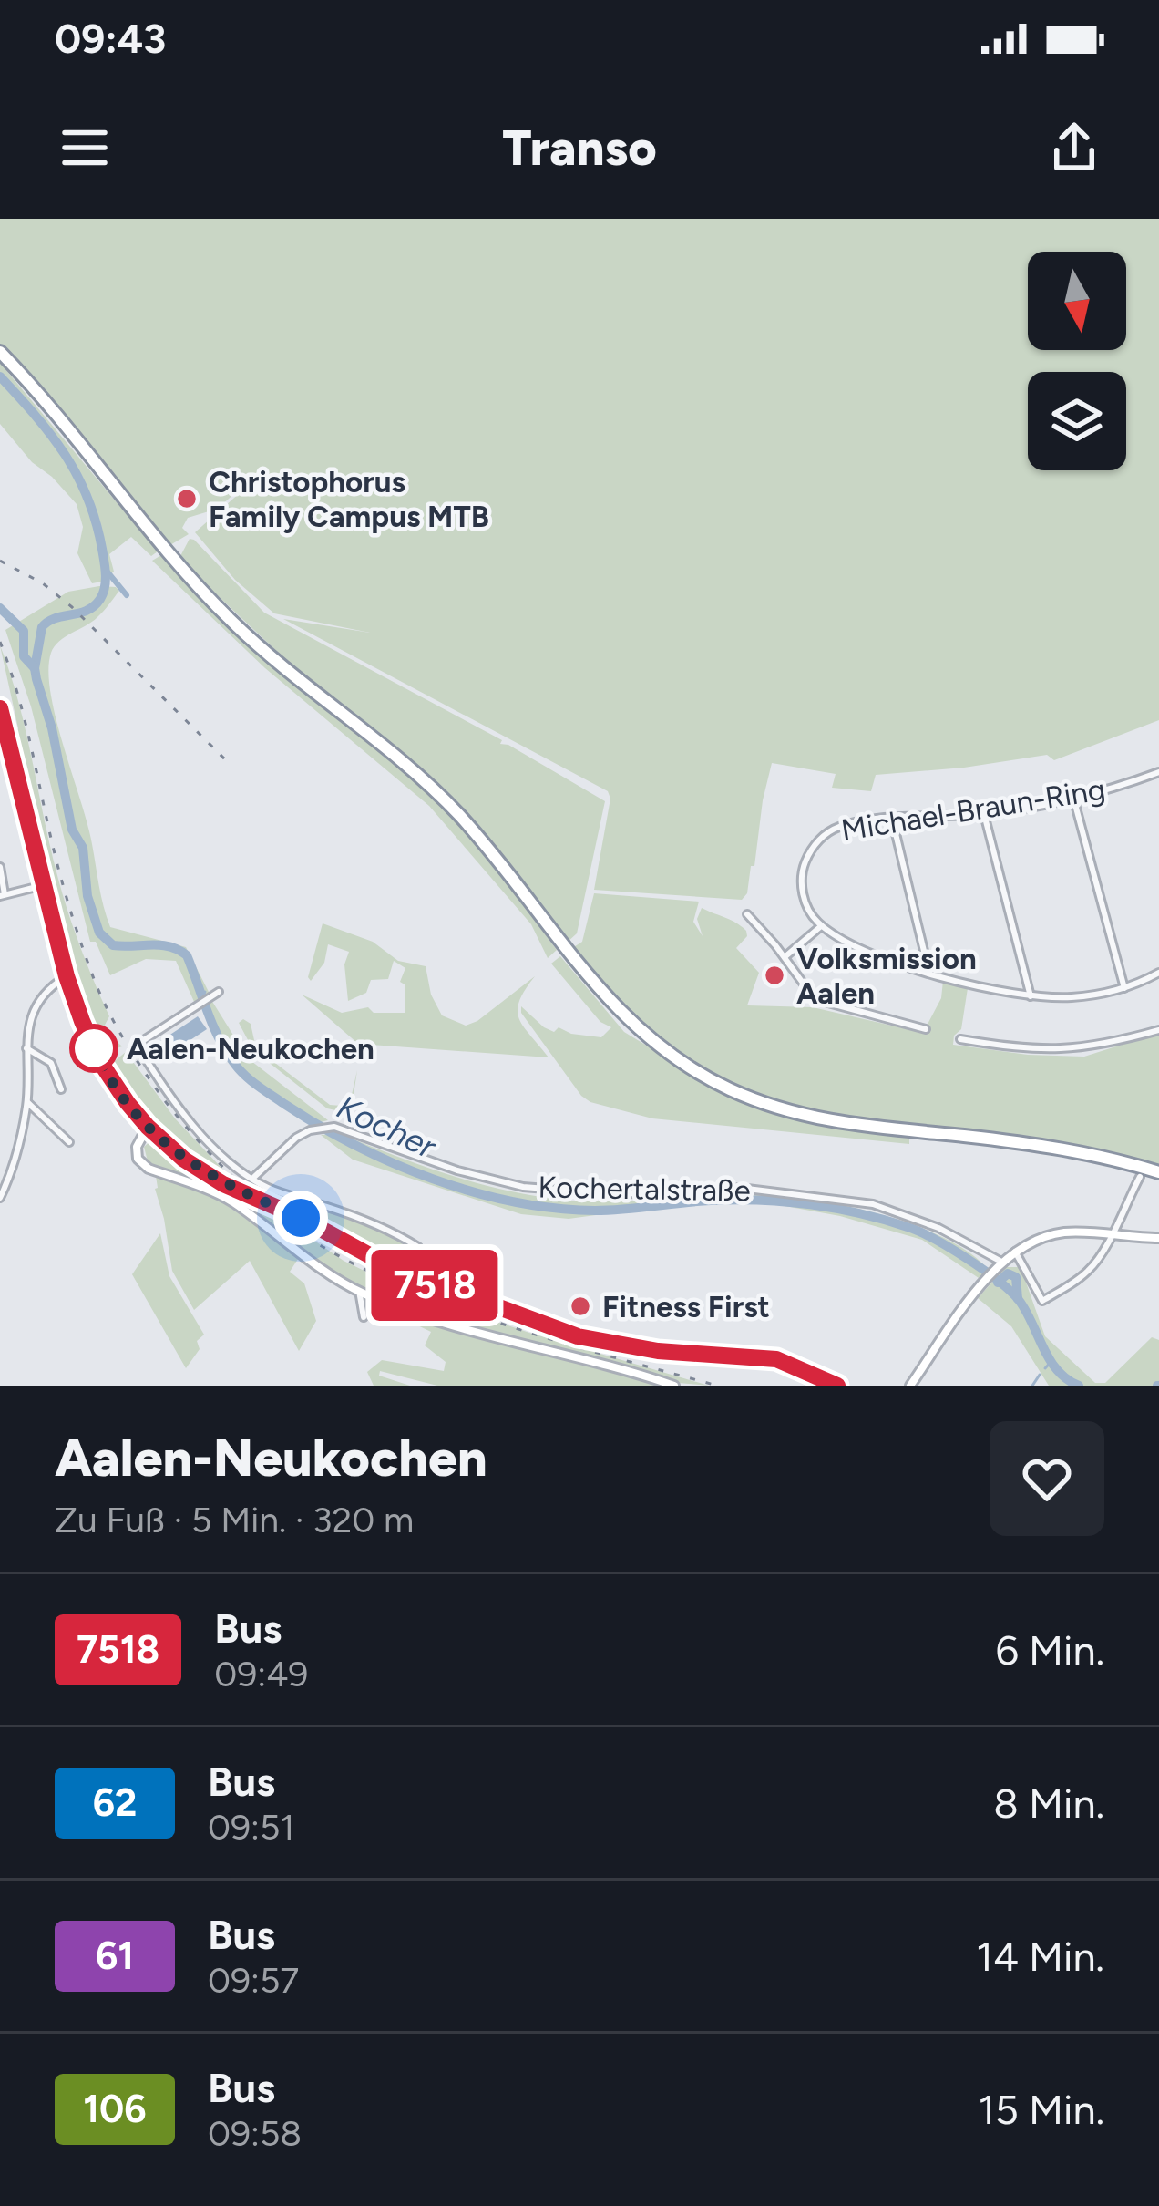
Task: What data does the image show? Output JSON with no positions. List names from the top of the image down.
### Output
{
  "streets": {
    "street": ["Michael-Braun-Ring", "Kochertalstraße"]
  },
  "water": ["Kocher"],
  "places": [
    "Christophorus Family Campus MTB",
    "Volksmission Aalen",
    "Aalen-Neukochen",
    "Fitness First"
  ],
  "lines": ["bus line 7518"],
  "north": "bottom",
  "page": {
    "status": "09:43",
    "header": "Transo",
    "on_map": "7518",
    "heading": ["Aalen-Neukochen", "Zu Fuß · 5 Min. · 320 m"],
    "list": [
      {
        "mark": "7518",
        "name": "Bus",
        "note": "09:49",
        "value": "6 Min."
      },
      {
        "mark": "62",
        "name": "Bus",
        "note": "09:51",
        "value": "8 Min."
      },
      {
        "mark": "61",
        "name": "Bus",
        "note": "09:57",
        "value": "14 Min."
      },
      {
        "mark": "106",
        "name": "Bus",
        "note": "09:58",
        "value": "15 Min."
      }
    ]
  }
}
